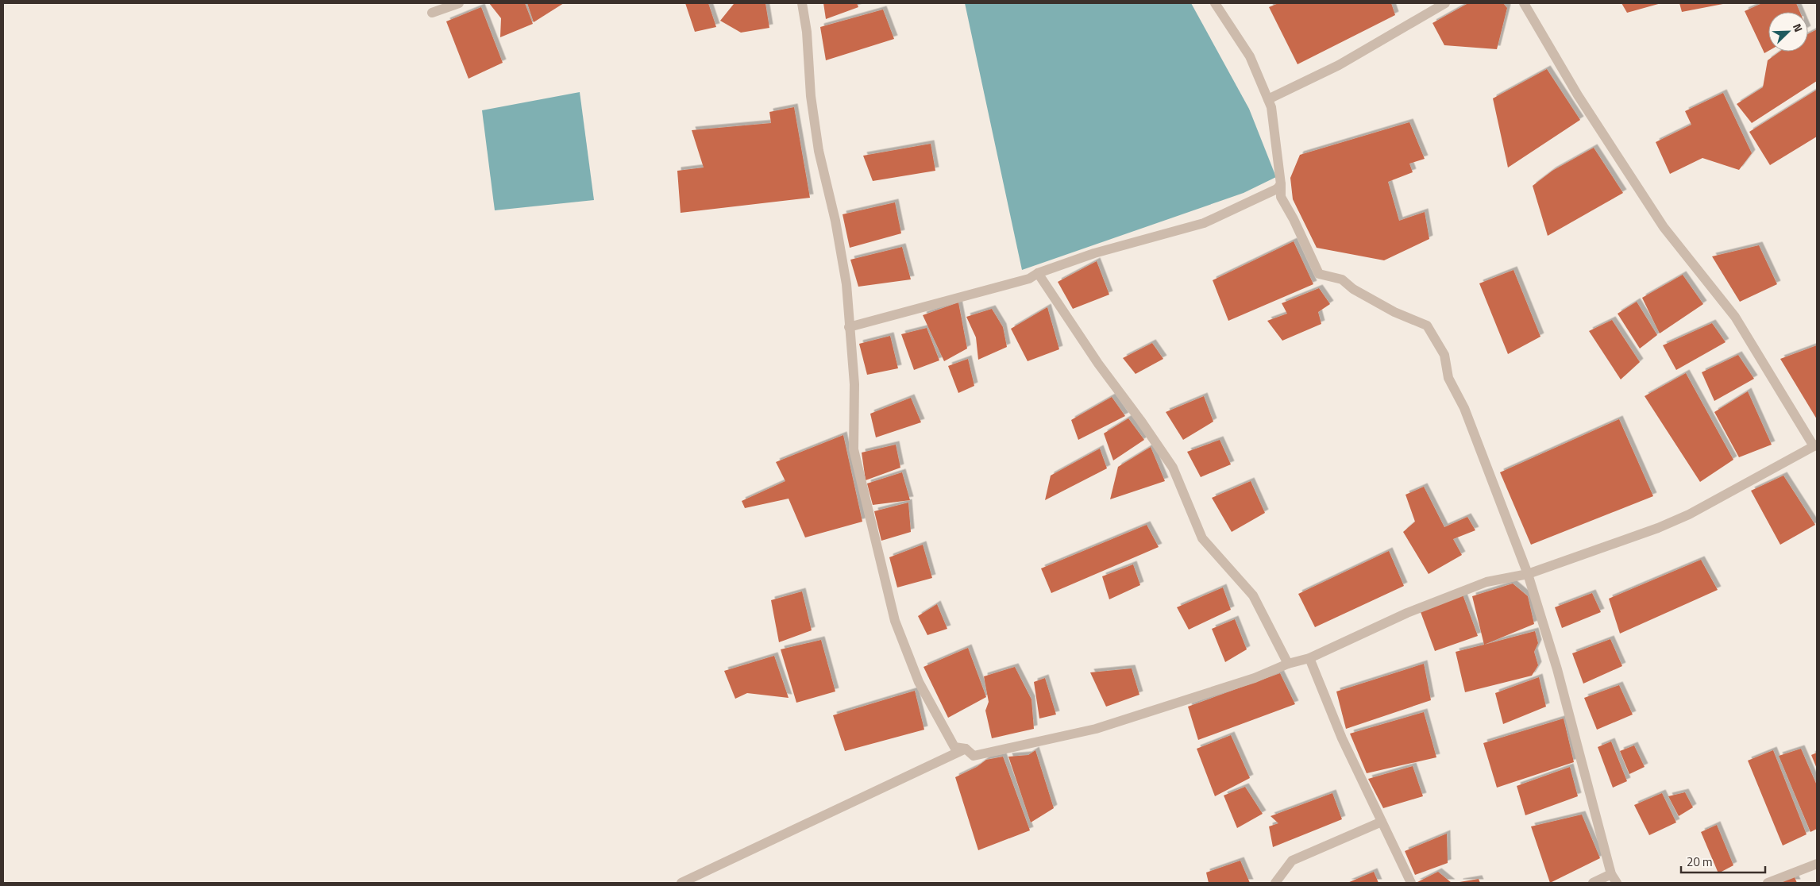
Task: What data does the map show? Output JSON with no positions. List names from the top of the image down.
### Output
{
  "scale_bar": "20 m",
  "north": "top right"
}
